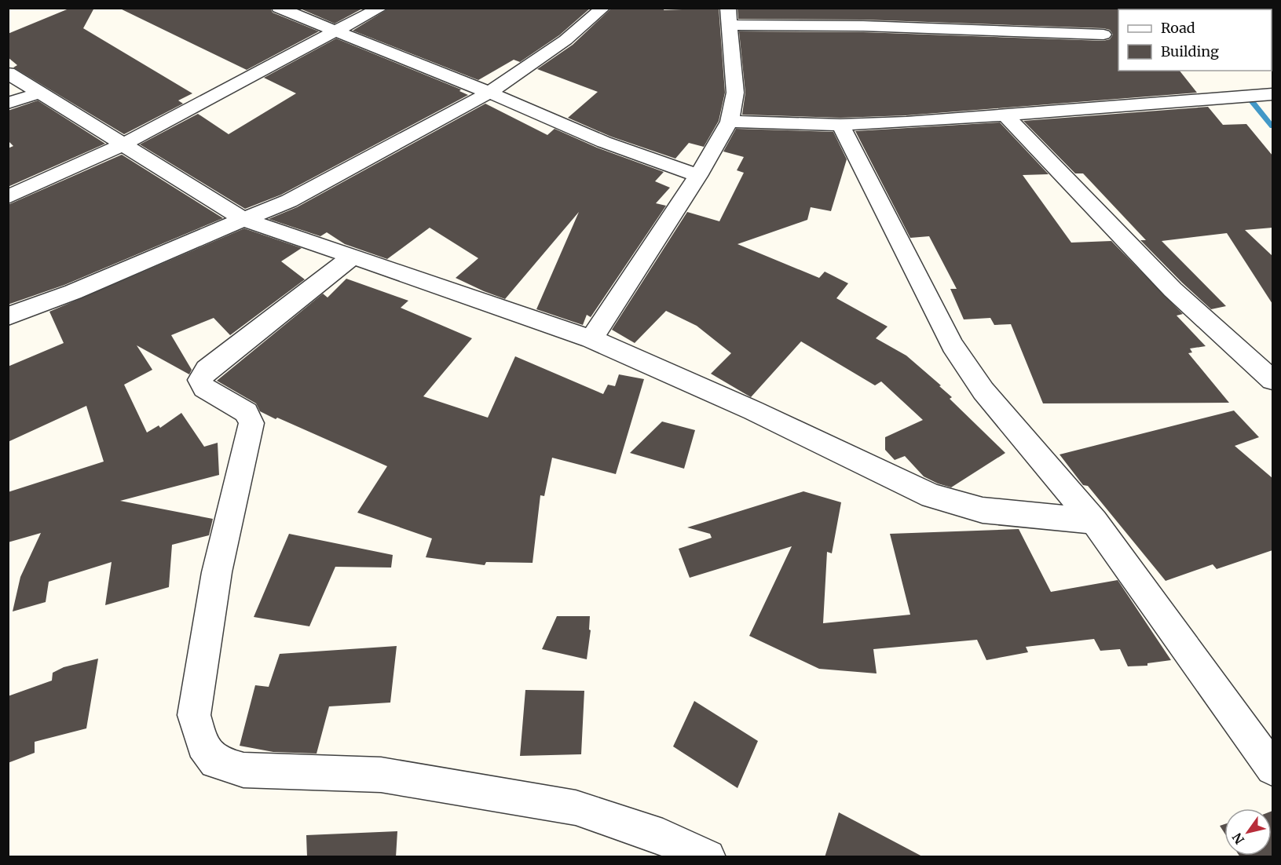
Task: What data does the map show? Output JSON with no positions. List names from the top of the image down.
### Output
{
  "legend": ["Road", "Building"],
  "north": "bottom left"
}
